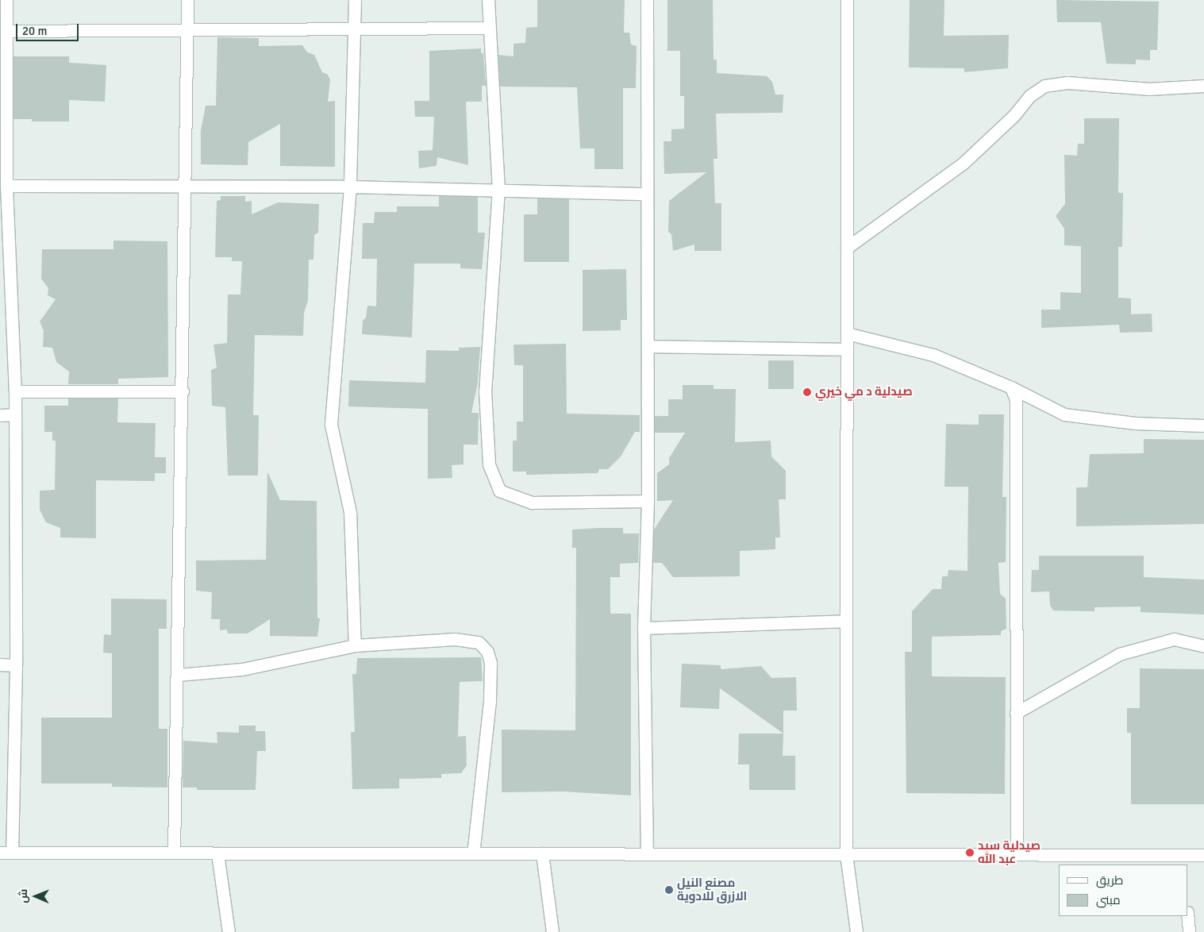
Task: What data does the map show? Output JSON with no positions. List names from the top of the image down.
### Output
{
  "places": ["صيدلية د مي خيري", "صيدلية سيد عبد الله", "مصنع النيل الازرق للادوية"],
  "legend": ["طريق", "مبنى"],
  "scale_bar": "20 m",
  "north": "left"
}
